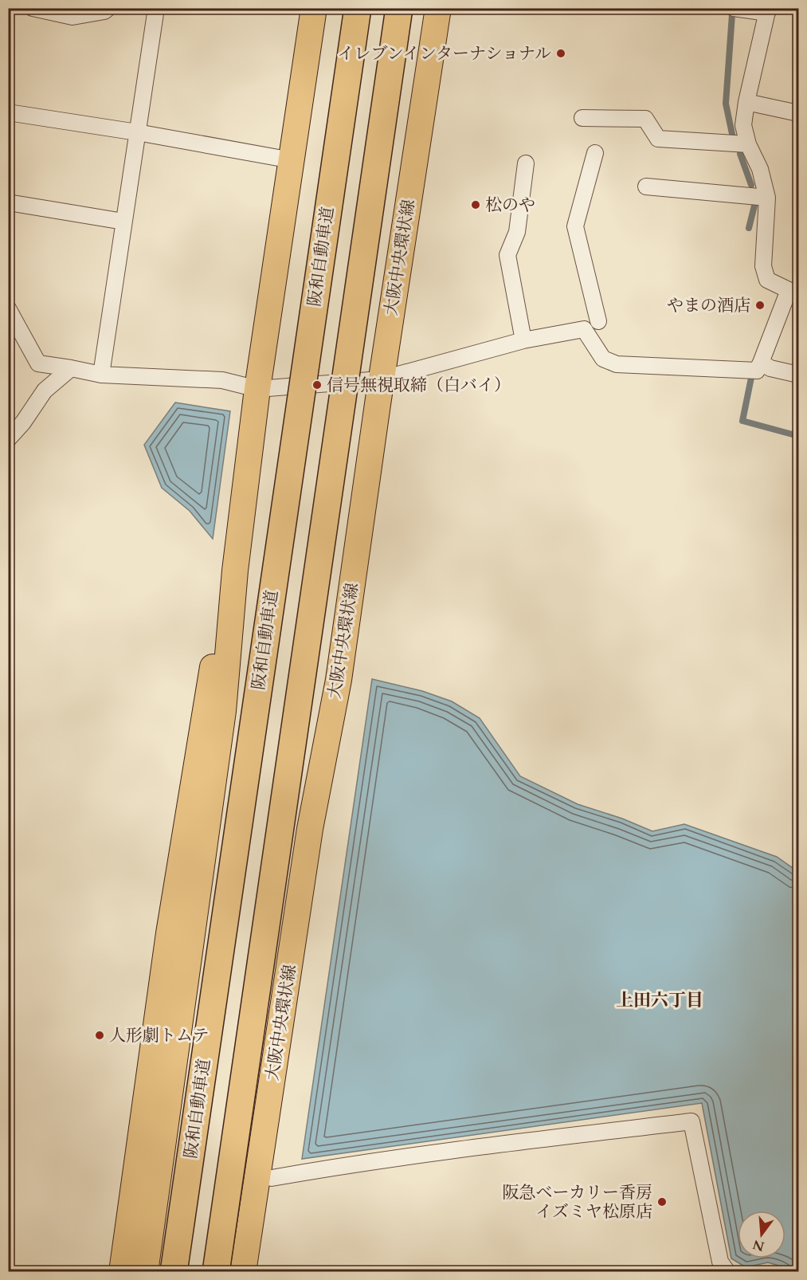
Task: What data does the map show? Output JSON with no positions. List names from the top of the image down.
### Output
{
  "streets": {
    "highway": ["阪和自動車道"],
    "main road": ["大阪中央環状線"]
  },
  "districts": ["上田六丁目"],
  "places": [
    "イレブンインターナショナル",
    "松のや",
    "やまの酒店",
    "信号無視取締（白バイ）",
    "人形劇トムテ",
    "阪急ベーカリー香房 イズミヤ松原店"
  ],
  "north": "bottom"
}
